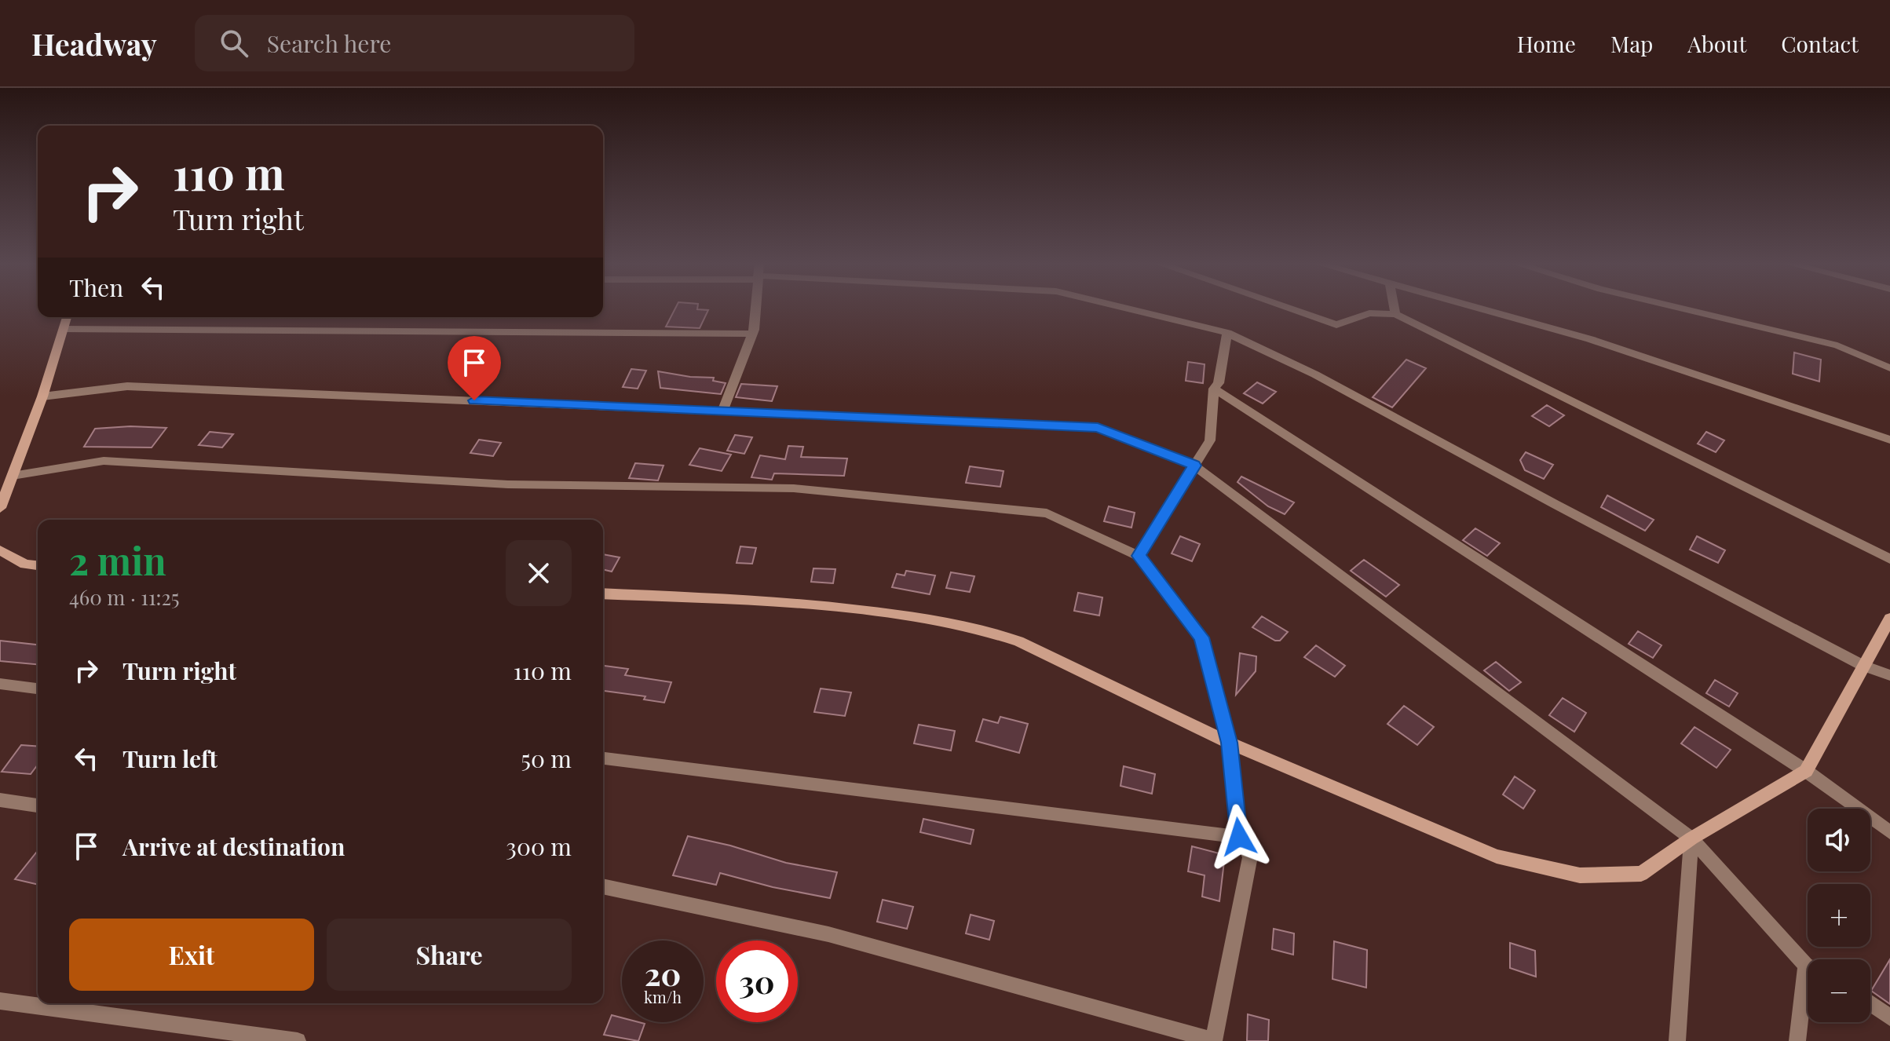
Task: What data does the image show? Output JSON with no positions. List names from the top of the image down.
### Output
{
  "page": {
    "header": "Headway",
    "search": "Search here",
    "nav": [
      "Home",
      "Map",
      "About",
      "Contact"
    ],
    "turn": ["110 m", "Turn right"],
    "then": "Then",
    "heading": ["2 min", "460 m · 11:25"],
    "list": [
      {
        "name": "Turn right",
        "value": "110 m"
      },
      {
        "name": "Turn left",
        "value": "50 m"
      },
      {
        "name": "Arrive at destination",
        "value": "300 m"
      }
    ],
    "map_buttons": ["+", "−"],
    "buttons": ["Exit", "Share"],
    "speed": "20 km/h",
    "limit": "30"
  }
}
